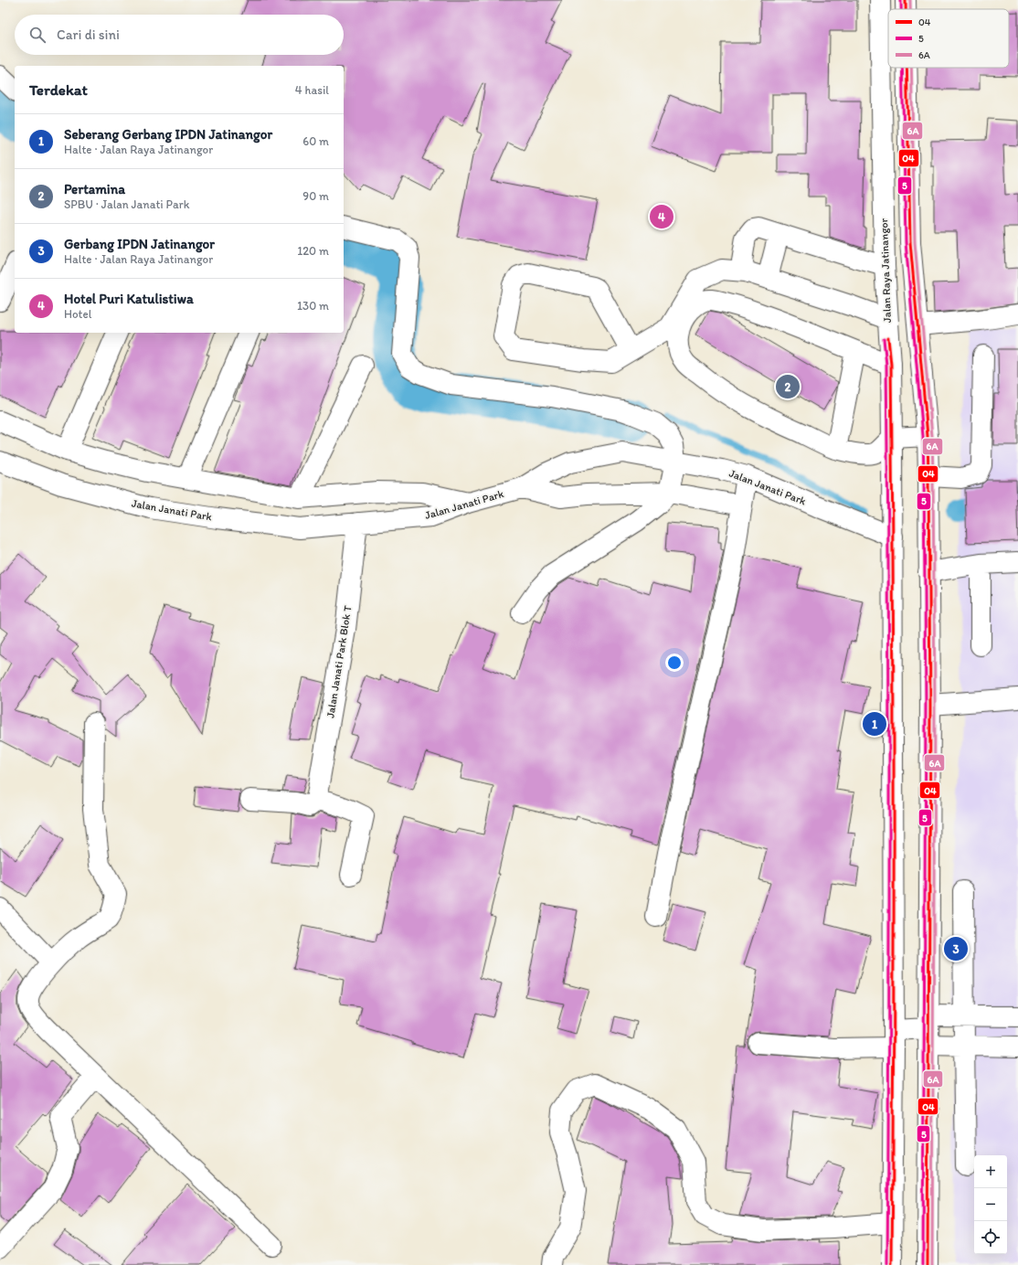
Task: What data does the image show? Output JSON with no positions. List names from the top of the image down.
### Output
{
  "streets": {
    "main road": ["Jalan Raya Jatinangor", "Jalan Janati Park", "Jalan Janati Park Blok T"]
  },
  "crossings": [
    ["Jalan Raya Jatinangor", "Jalan Janati Park"],
    ["Jalan Janati Park", "Jalan Janati Park Blok T"]
  ],
  "lines": ["transit line 04", "transit line 5", "transit line 6A"],
  "legend": ["04", "5", "6A"],
  "page": {
    "search": "Cari di sini",
    "heading": ["Terdekat", "4 hasil"],
    "list": [
      {
        "mark": "1",
        "name": "Seberang Gerbang IPDN Jatinangor",
        "note": "Halte · Jalan Raya Jatinangor",
        "value": "60 m"
      },
      {
        "mark": "2",
        "name": "Pertamina",
        "note": "SPBU · Jalan Janati Park",
        "value": "90 m"
      },
      {
        "mark": "3",
        "name": "Gerbang IPDN Jatinangor",
        "note": "Halte · Jalan Raya Jatinangor",
        "value": "120 m"
      },
      {
        "mark": "4",
        "name": "Hotel Puri Katulistiwa",
        "note": "Hotel",
        "value": "130 m"
      }
    ],
    "pins": [
      "4",
      "2",
      "1",
      "3"
    ],
    "map_buttons": ["+", "−"]
  }
}
